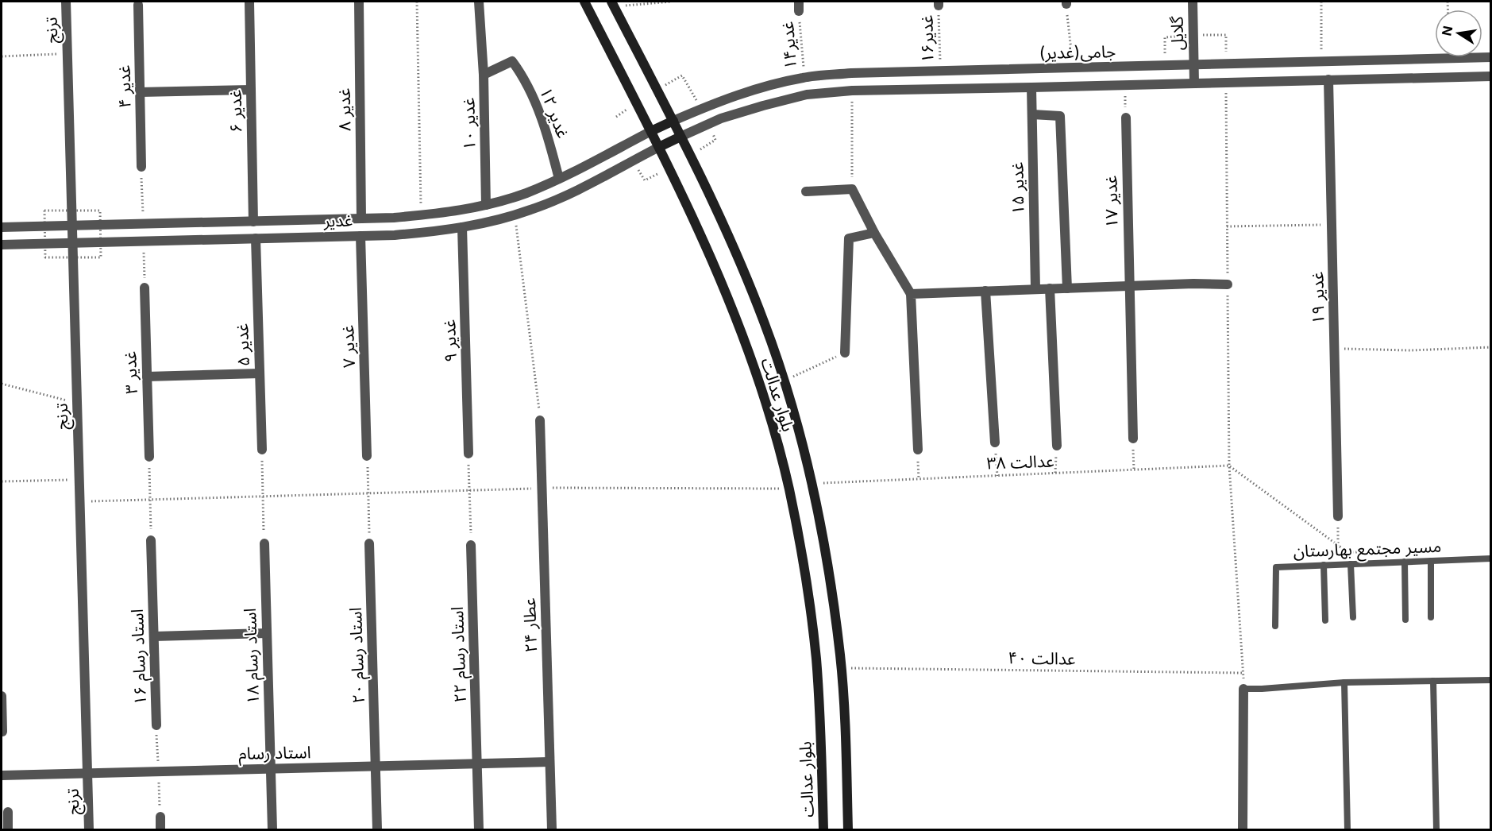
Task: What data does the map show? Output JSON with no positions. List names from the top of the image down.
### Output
{
  "streets": {
    "main road": ["بلوار عدالت"],
    "street": [
      "ترنج",
      "گلایل",
      "جامی(غدیر)",
      "غدیر ۴",
      "غدیر ۸",
      "غدیر ۶",
      "غدیر ۱۲",
      "غدیر ۱۰",
      "غدیر ۱۵",
      "غدیر ۱۷",
      "غدیر",
      "غدیر ۱۹",
      "غدیر ۹",
      "غدیر ۵",
      "غدیر ۷",
      "غدیر ۳",
      "عطار ۲۴",
      "استاد رسام ۲۲",
      "استاد رسام ۲۰",
      "استاد رسام ۱۸",
      "استاد رسام ۱۶",
      "استاد رسام"
    ],
    "lane": ["مسیر مجتمع بهارستان"],
    "path": [
      "غدیر۱۶",
      "غدیر۱۴",
      "عدالت ۳۸",
      "عدالت ۴۰"
    ]
  },
  "crossings": [
    ["ترنج", "غدیر"],
    ["ترنج", "استاد رسام"],
    ["گلایل", "جامی(غدیر)"],
    ["غدیر۱۶", "جامی(غدیر)"],
    ["غدیر۱۴", "جامی(غدیر)"],
    ["جامی(غدیر)", "غدیر ۱۵"],
    ["جامی(غدیر)", "غدیر ۱۹"],
    ["جامی(غدیر)", "بلوار عدالت"],
    ["غدیر ۸", "غدیر"],
    ["غدیر ۶", "غدیر"],
    ["غدیر ۱۲", "غدیر ۱۰"],
    ["غدیر ۱۲", "غدیر"],
    ["غدیر ۱۰", "غدیر"],
    ["غدیر", "غدیر ۹"],
    ["غدیر", "غدیر ۵"],
    ["غدیر", "غدیر ۷"],
    ["غدیر", "بلوار عدالت"],
    ["بلوار عدالت", "عدالت ۳۸"],
    ["بلوار عدالت", "عدالت ۴۰"],
    ["عطار ۲۴", "استاد رسام"],
    ["استاد رسام ۲۲", "استاد رسام"],
    ["استاد رسام ۲۰", "استاد رسام"],
    ["استاد رسام ۱۸", "استاد رسام"],
    ["استاد رسام ۱۶", "استاد رسام"]
  ],
  "north": "left"
}
